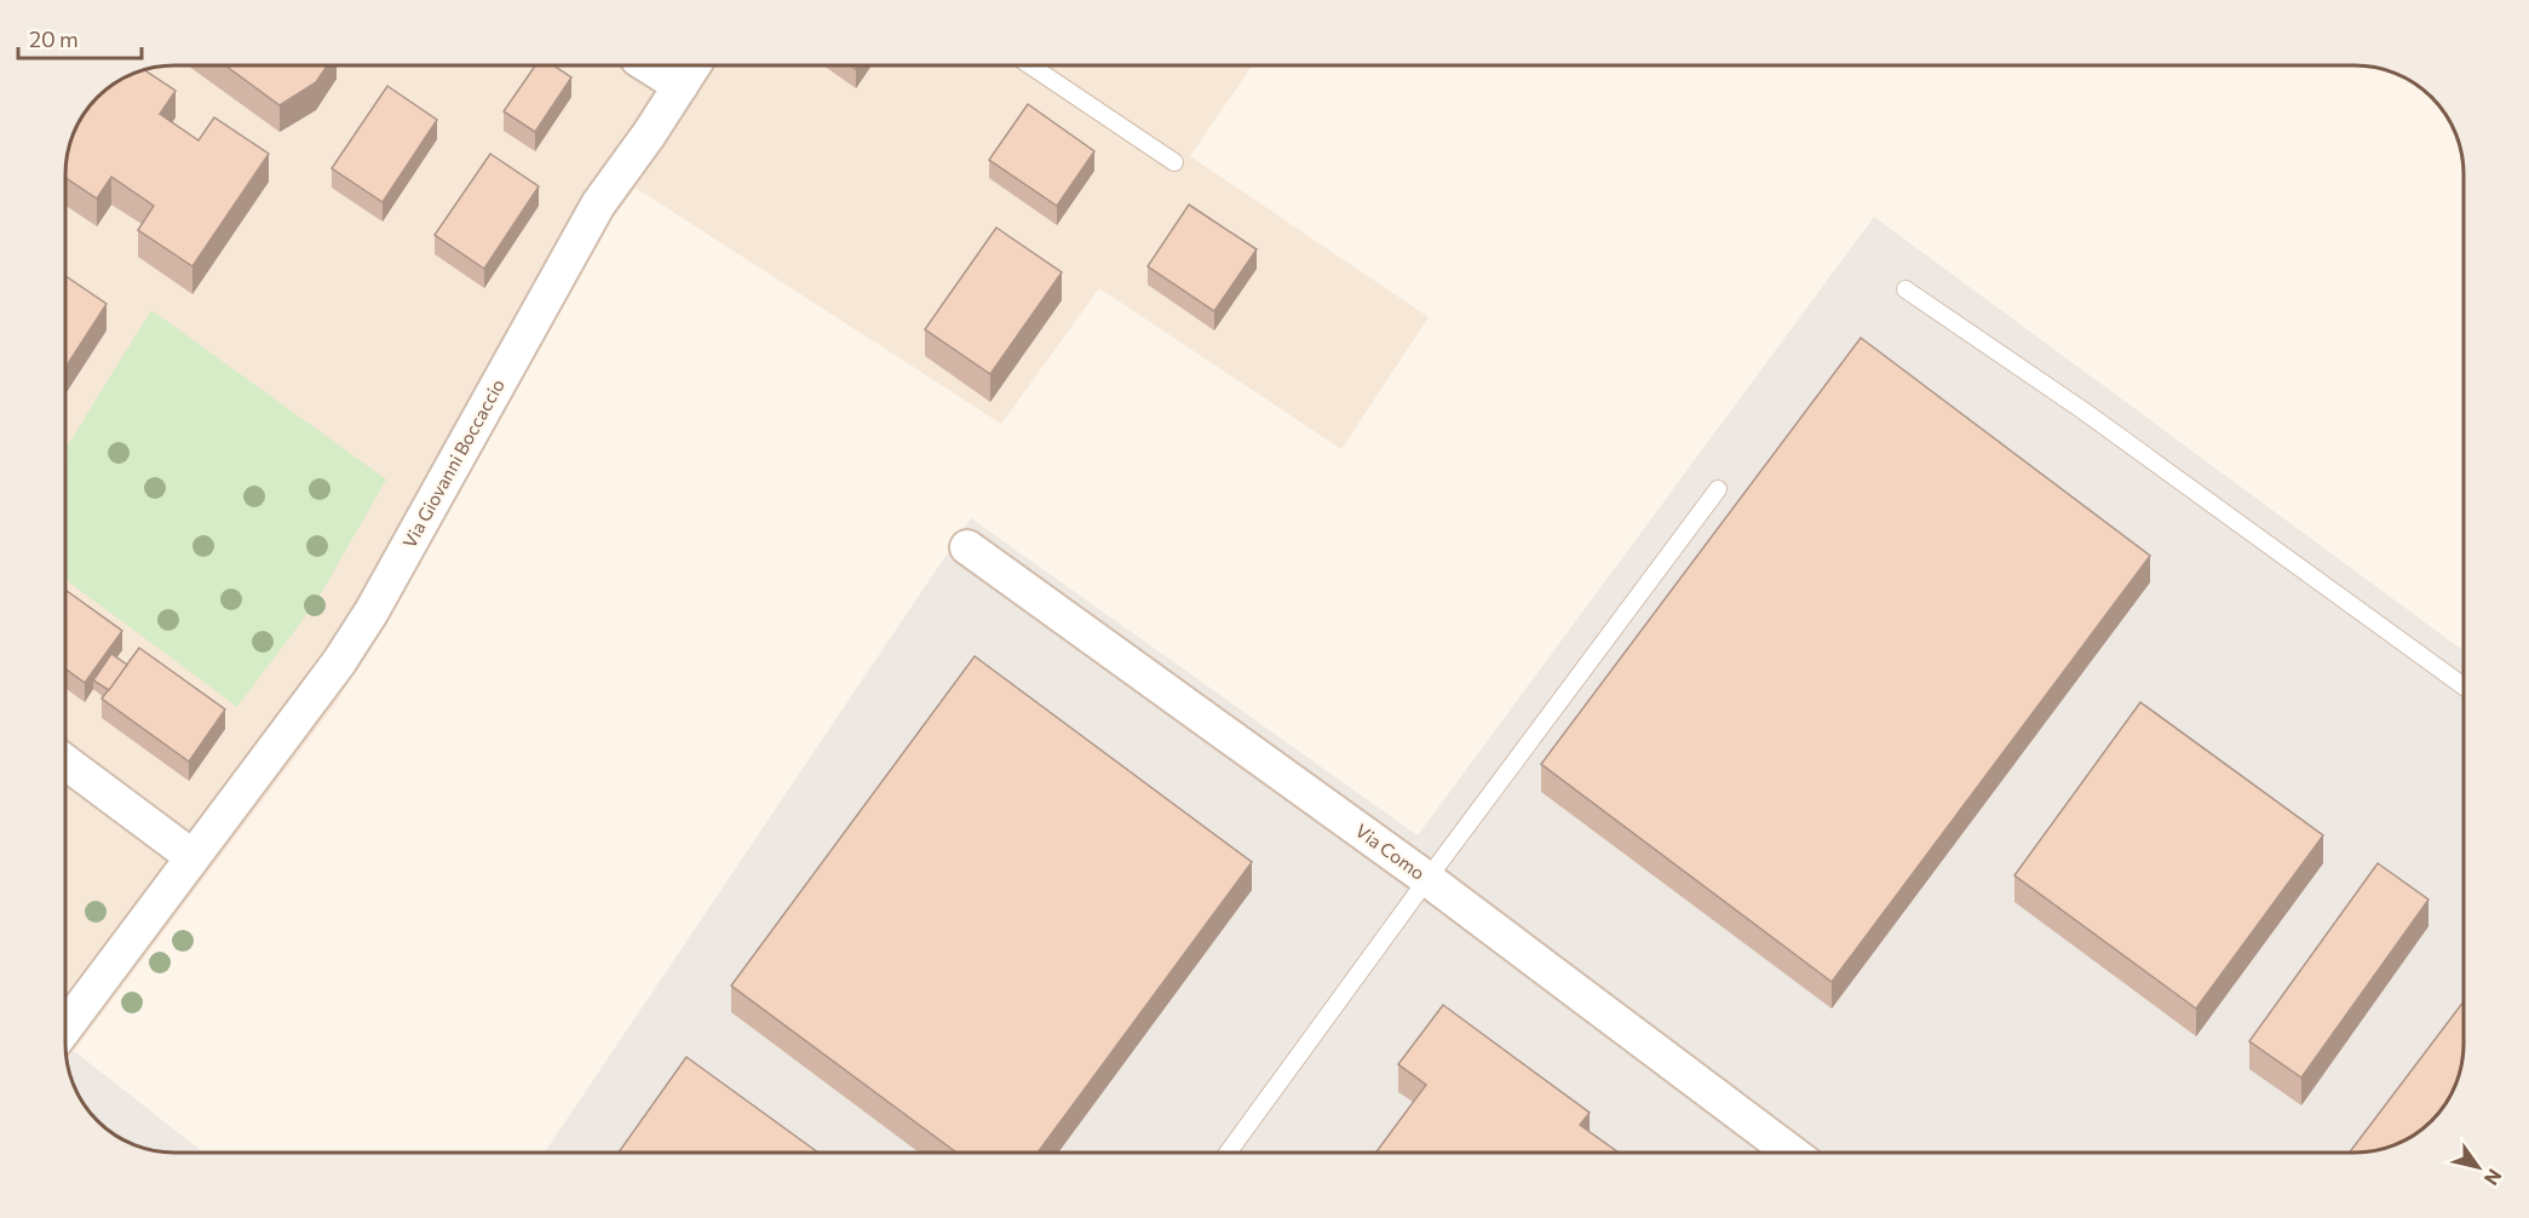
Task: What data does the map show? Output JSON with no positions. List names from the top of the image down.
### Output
{
  "streets": {
    "street": ["Via Giovanni Boccaccio", "Via Como"]
  },
  "scale_bar": "20 m",
  "north": "bottom right"
}
